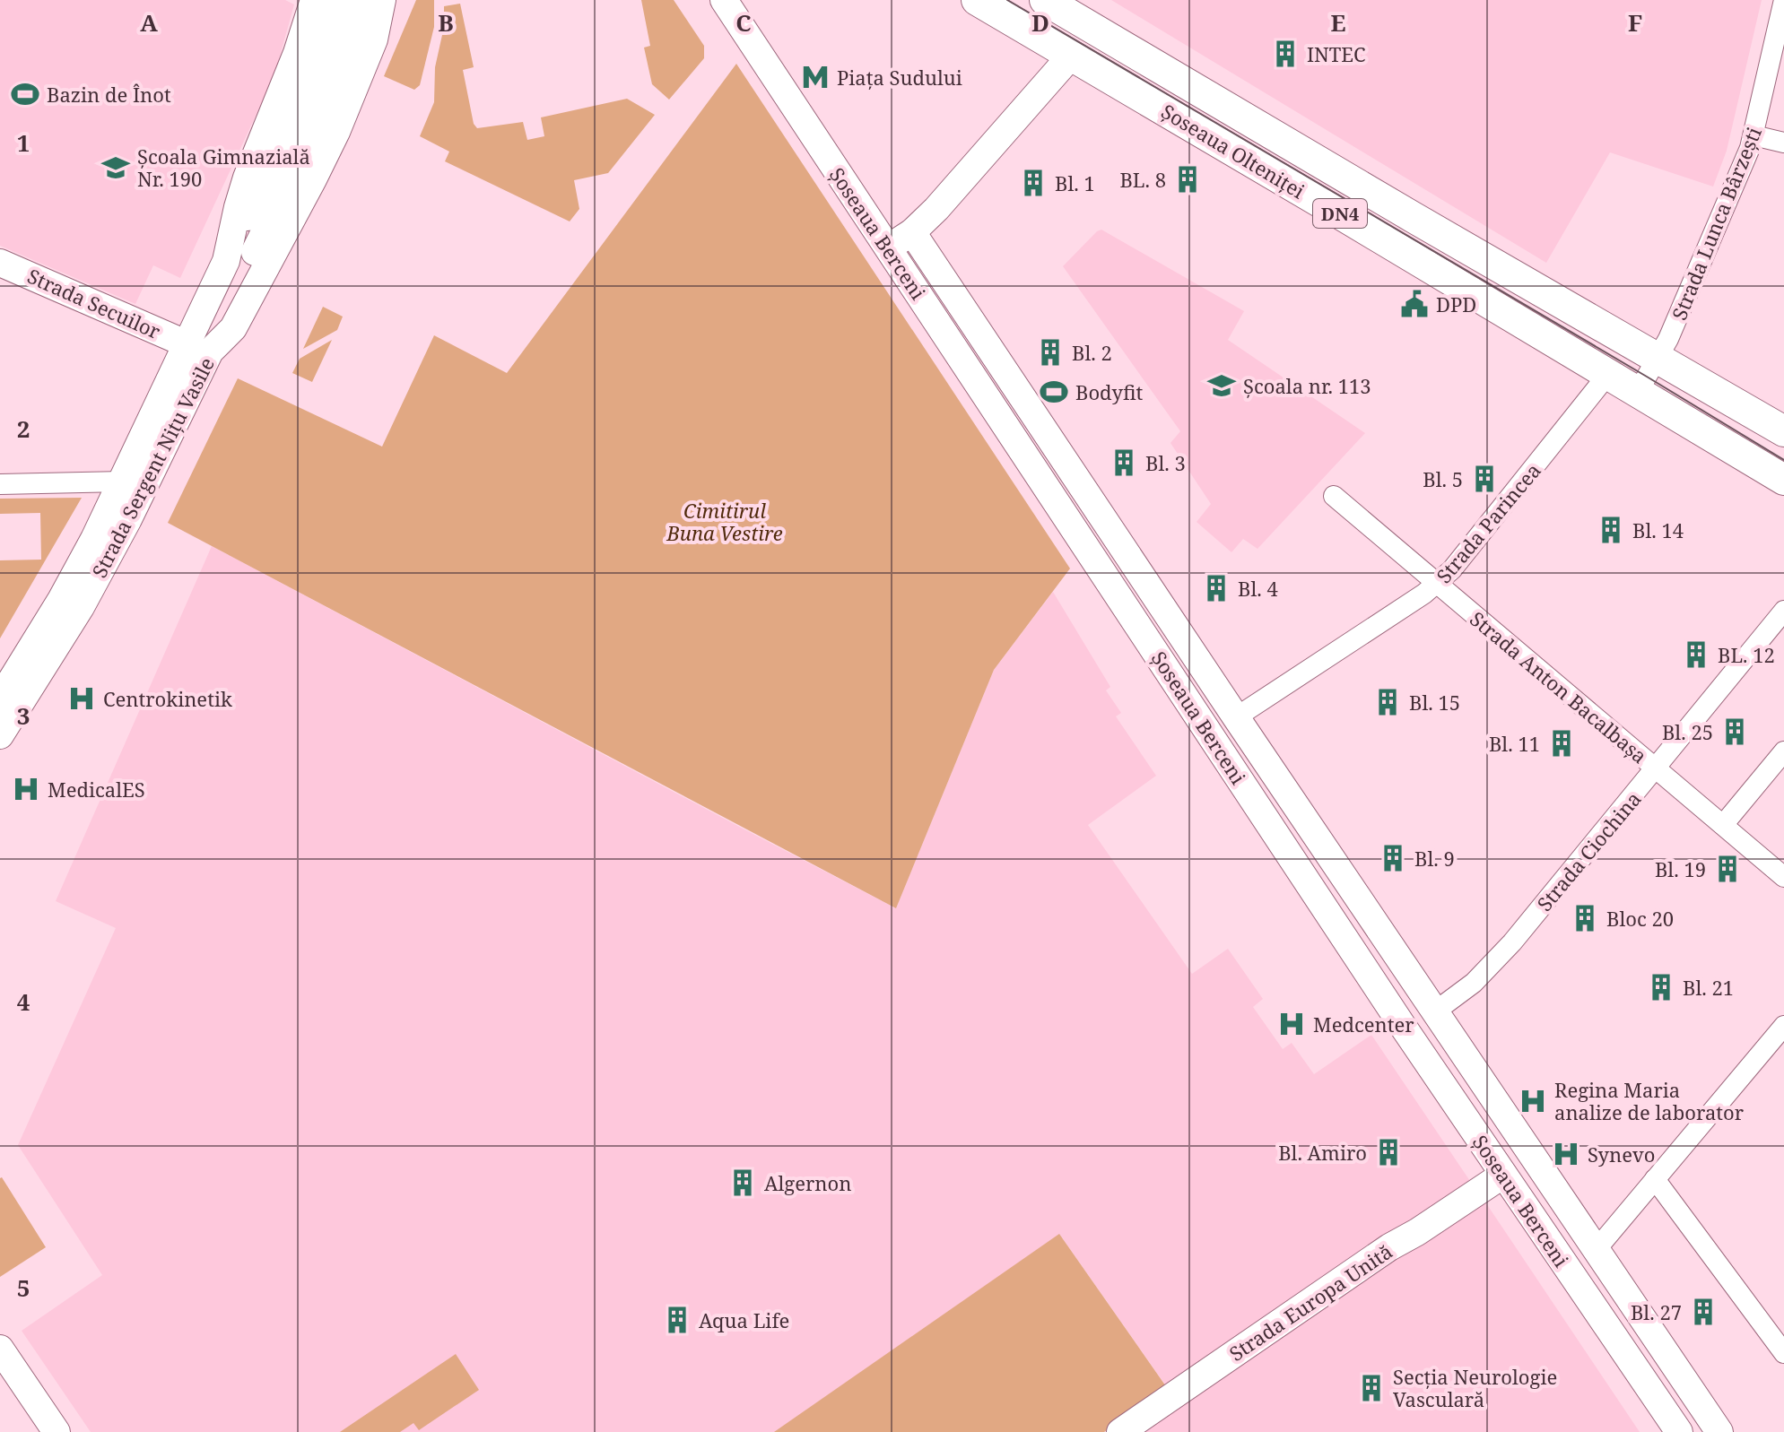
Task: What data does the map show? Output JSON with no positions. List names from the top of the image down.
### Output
{
  "streets": {
    "main road": [
      "Șoseaua Olteniței",
      "DN4",
      "Șoseaua Berceni",
      "Strada Secuilor",
      "Strada Sergent Nițu Vasile",
      "Strada Europa Unită"
    ],
    "street": [
      "Strada Lunca Bârzești",
      "Strada Parincea",
      "Strada Anton Bacalbașa",
      "Strada Ciochina"
    ]
  },
  "crossings": [
    ["Șoseaua Olteniței", "Strada Lunca Bârzești"],
    ["Șoseaua Olteniței", "Strada Parincea"],
    ["Șoseaua Berceni", "Strada Parincea"],
    ["Șoseaua Berceni", "Strada Ciochina"],
    ["Șoseaua Berceni", "Strada Europa Unită"],
    ["Strada Secuilor", "Strada Sergent Nițu Vasile"],
    ["Strada Parincea", "Strada Anton Bacalbașa"],
    ["Strada Anton Bacalbașa", "Strada Ciochina"]
  ],
  "parks": ["Cimitirul Buna Vestire"],
  "places": {
    "building": [
      "INTEC",
      "BL. 8",
      "Bl. 1",
      "Bl. 2",
      "Bl. 3",
      "Bl. 5",
      "Bl. 14",
      "Bl. 4",
      "BL. 12",
      "Bl. 15",
      "Bl. 25",
      "Bl. 11",
      "Bl. 9",
      "Bl. 19",
      "Bloc 20",
      "Bl. 21",
      "Bl. Amiro",
      "Algernon",
      "Bl. 27",
      "Aqua Life",
      "Secția Neurologie Vasculară"
    ],
    "metro station": ["Piața Sudului"],
    "sports": ["Bazin de Înot", "Bodyfit"],
    "school or university": ["Școala Gimnazială Nr. 190", "Școala nr. 113"],
    "public building": ["DPD"],
    "hospital": [
      "Centrokinetik",
      "MedicalES",
      "Medcenter",
      "Regina Maria analize de laborator",
      "Synevo"
    ]
  },
  "grid": {
    "columns": [
      "A",
      "B",
      "C",
      "D",
      "E",
      "F"
    ],
    "rows": [
      "1",
      "2",
      "3",
      "4",
      "5"
    ]
  }
}
